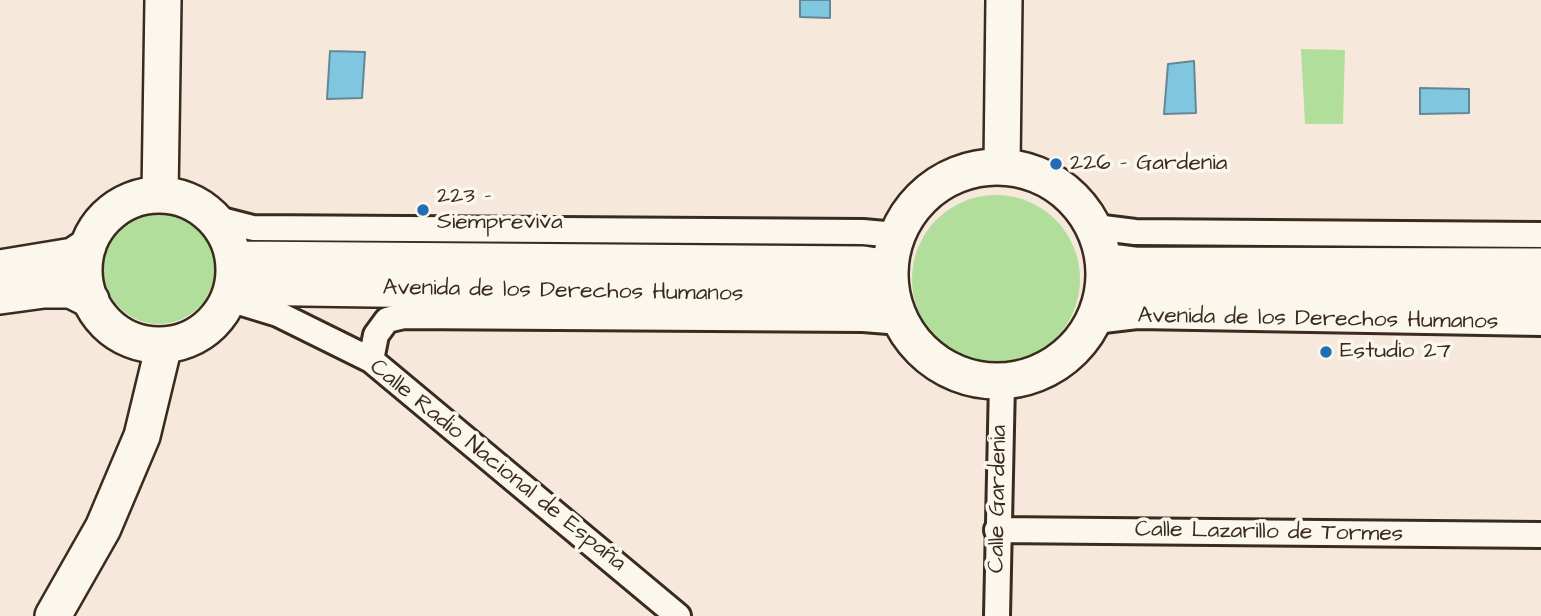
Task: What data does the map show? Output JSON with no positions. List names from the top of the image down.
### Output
{
  "streets": {
    "main road": ["Avenida de los Derechos Humanos"],
    "street": ["Calle Radio Nacional de España", "Calle Gardenia", "Calle Lazarillo de Tormes"]
  },
  "crossings": [
    ["Avenida de los Derechos Humanos", "Calle Radio Nacional de España"],
    ["Avenida de los Derechos Humanos", "Calle Gardenia"],
    ["Calle Gardenia", "Calle Lazarillo de Tormes"]
  ],
  "places": ["226 - Gardenia", "223 - Siempreviva", "Estudio 27"]
}
